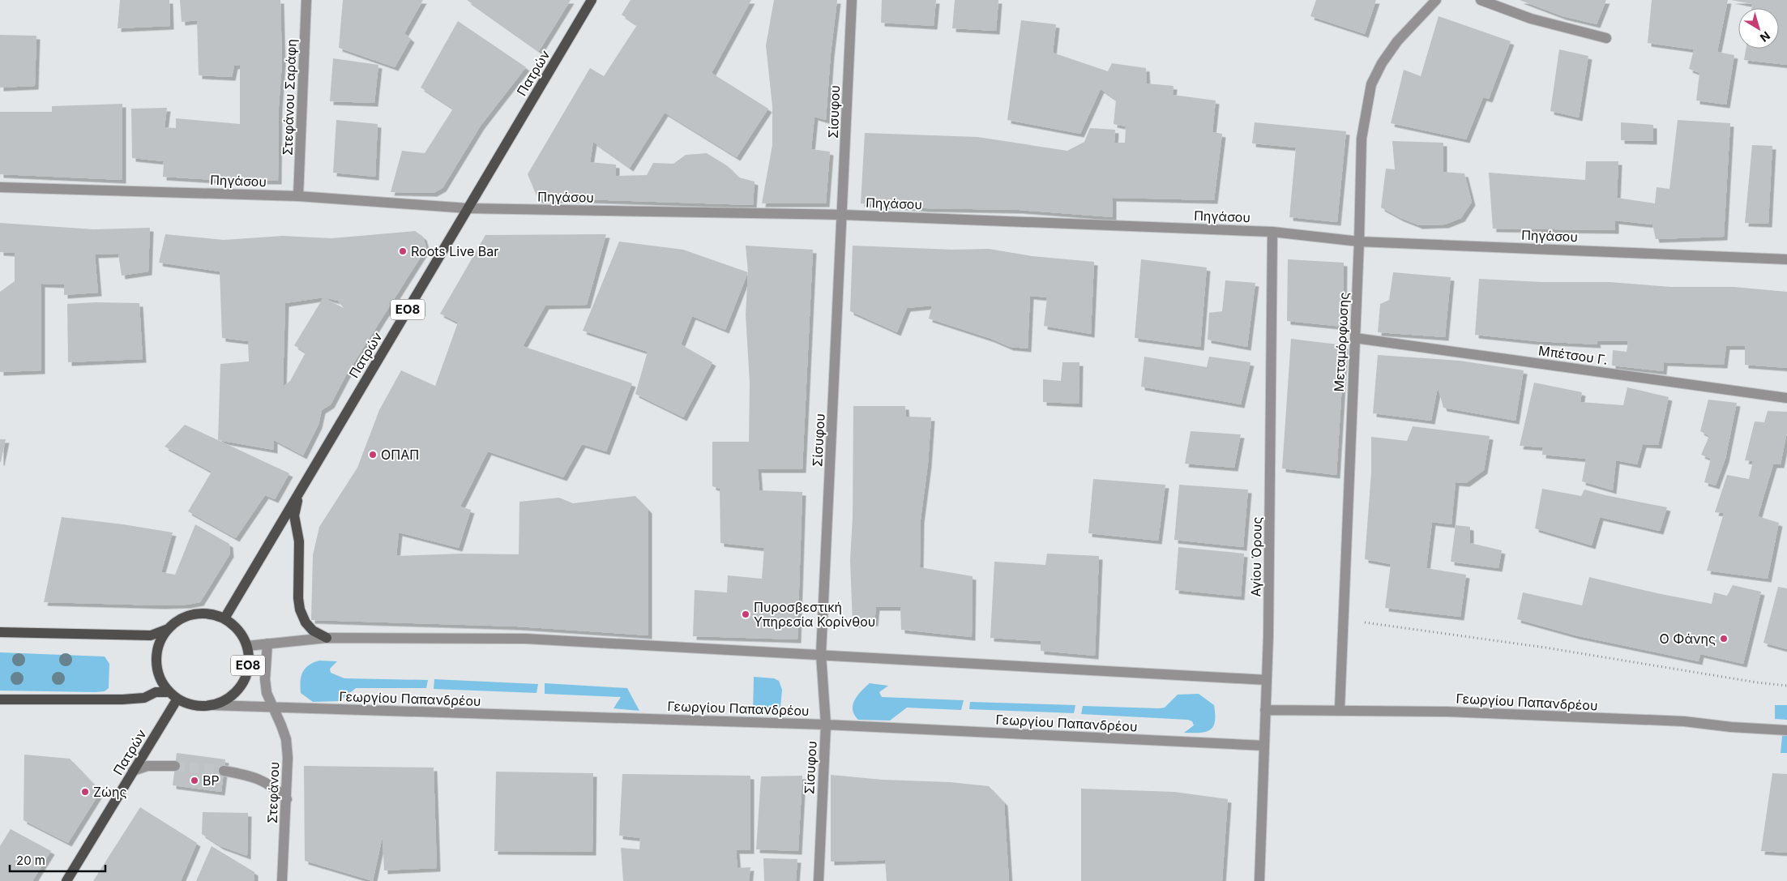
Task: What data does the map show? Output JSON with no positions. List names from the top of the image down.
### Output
{
  "streets": {
    "main road": ["Πατρών", "ΕΟ8"],
    "street": [
      "Στεφάνου Σαράφη",
      "Σίσυφου",
      "Πηγάσου",
      "Μεταμόρφωσης",
      "Μπέτσου Γ.",
      "Αγίου Όρους",
      "Γεωργίου Παπανδρέου",
      "Στεφάνου"
    ]
  },
  "crossings": [
    ["Πατρών", "Πηγάσου"],
    ["Πατρών", "ΕΟ8"],
    ["Πατρών", "Γεωργίου Παπανδρέου"],
    ["Στεφάνου Σαράφη", "Πηγάσου"],
    ["Σίσυφου", "Πηγάσου"],
    ["Σίσυφου", "Γεωργίου Παπανδρέου"],
    ["Πηγάσου", "Μεταμόρφωσης"],
    ["Πηγάσου", "Αγίου Όρους"],
    ["ΕΟ8", "Γεωργίου Παπανδρέου"],
    ["Μεταμόρφωσης", "Μπέτσου Γ."],
    ["Μεταμόρφωσης", "Γεωργίου Παπανδρέου"],
    ["Αγίου Όρους", "Γεωργίου Παπανδρέου"],
    ["Γεωργίου Παπανδρέου", "Στεφάνου"]
  ],
  "places": [
    "Roots Live Bar",
    "ΟΠΑΠ",
    "Πυροσβεστική Υπηρεσία Κορίνθου",
    "Ο Φάνης",
    "BP",
    "Ζώης"
  ],
  "scale_bar": "20 m",
  "north": "bottom right"
}
